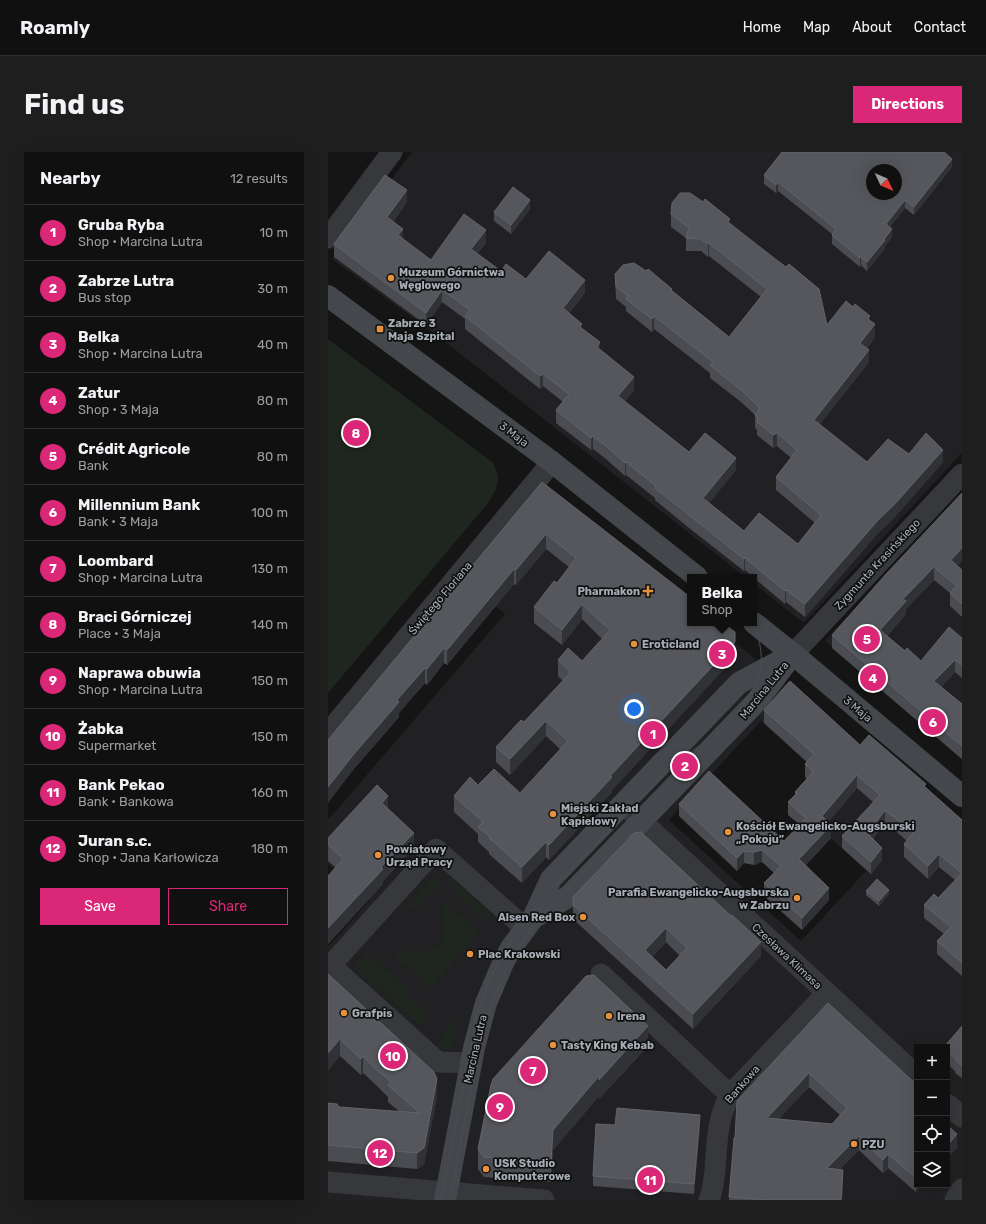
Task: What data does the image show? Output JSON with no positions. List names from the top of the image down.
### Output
{
  "streets": {
    "street": [
      "3 Maja",
      "Zygmunta Krasińskiego",
      "Świętego Floriana",
      "Marcina Lutra",
      "Czesława Klimasa",
      "Bankowa"
    ]
  },
  "crossings": [
    ["3 Maja", "Zygmunta Krasińskiego"],
    ["3 Maja", "Świętego Floriana"],
    ["3 Maja", "Marcina Lutra"],
    ["Zygmunta Krasińskiego", "Marcina Lutra"],
    ["Marcina Lutra", "Czesława Klimasa"],
    ["Czesława Klimasa", "Bankowa"]
  ],
  "places": {
    "other": [
      "Muzeum Górnictwa Węglowego",
      "Eroticland",
      "Miejski Zakład Kąpielowy",
      "Kościół Ewangelicko-Augsburski „Pokoju”",
      "Powiatowy Urząd Pracy",
      "Parafia Ewangelicko-Augsburska w Zabrzu",
      "Alsen Red Box",
      "Plac Krakowski",
      "Grafpis",
      "Irena",
      "Tasty King Kebab",
      "PZU",
      "USK Studio Komputerowe"
    ],
    "transit": ["Zabrze 3 Maja Szpital"],
    "health": ["Pharmakon"]
  },
  "north": "bottom right",
  "page": {
    "header": "Roamly",
    "nav": [
      "Home",
      "Map",
      "About",
      "Contact"
    ],
    "buttons": [
      "Directions",
      ["Save", "Share"]
    ],
    "title": "Find us",
    "heading": ["Nearby", "12 results"],
    "list": [
      {
        "mark": "1",
        "name": "Gruba Ryba",
        "note": "Shop · Marcina Lutra",
        "value": "10 m"
      },
      {
        "mark": "2",
        "name": "Zabrze Lutra",
        "note": "Bus stop",
        "value": "30 m"
      },
      {
        "mark": "3",
        "name": "Belka",
        "note": "Shop · Marcina Lutra",
        "value": "40 m"
      },
      {
        "mark": "4",
        "name": "Zatur",
        "note": "Shop · 3 Maja",
        "value": "80 m"
      },
      {
        "mark": "5",
        "name": "Crédit Agricole",
        "note": "Bank",
        "value": "80 m"
      },
      {
        "mark": "6",
        "name": "Millennium Bank",
        "note": "Bank · 3 Maja",
        "value": "100 m"
      },
      {
        "mark": "7",
        "name": "Loombard",
        "note": "Shop · Marcina Lutra",
        "value": "130 m"
      },
      {
        "mark": "8",
        "name": "Braci Górniczej",
        "note": "Place · 3 Maja",
        "value": "140 m"
      },
      {
        "mark": "9",
        "name": "Naprawa obuwia",
        "note": "Shop · Marcina Lutra",
        "value": "150 m"
      },
      {
        "mark": "10",
        "name": "Żabka",
        "note": "Supermarket",
        "value": "150 m"
      },
      {
        "mark": "11",
        "name": "Bank Pekao",
        "note": "Bank · Bankowa",
        "value": "160 m"
      },
      {
        "mark": "12",
        "name": "Juran s.c.",
        "note": "Shop · Jana Karłowicza",
        "value": "180 m"
      }
    ],
    "pins": [
      "8",
      "5",
      "3",
      "4",
      "6",
      "1",
      "2",
      "10",
      "7",
      "9",
      "12",
      "11"
    ],
    "popup": ["Belka", "Shop"],
    "map_buttons": ["+", "−"]
  }
}
